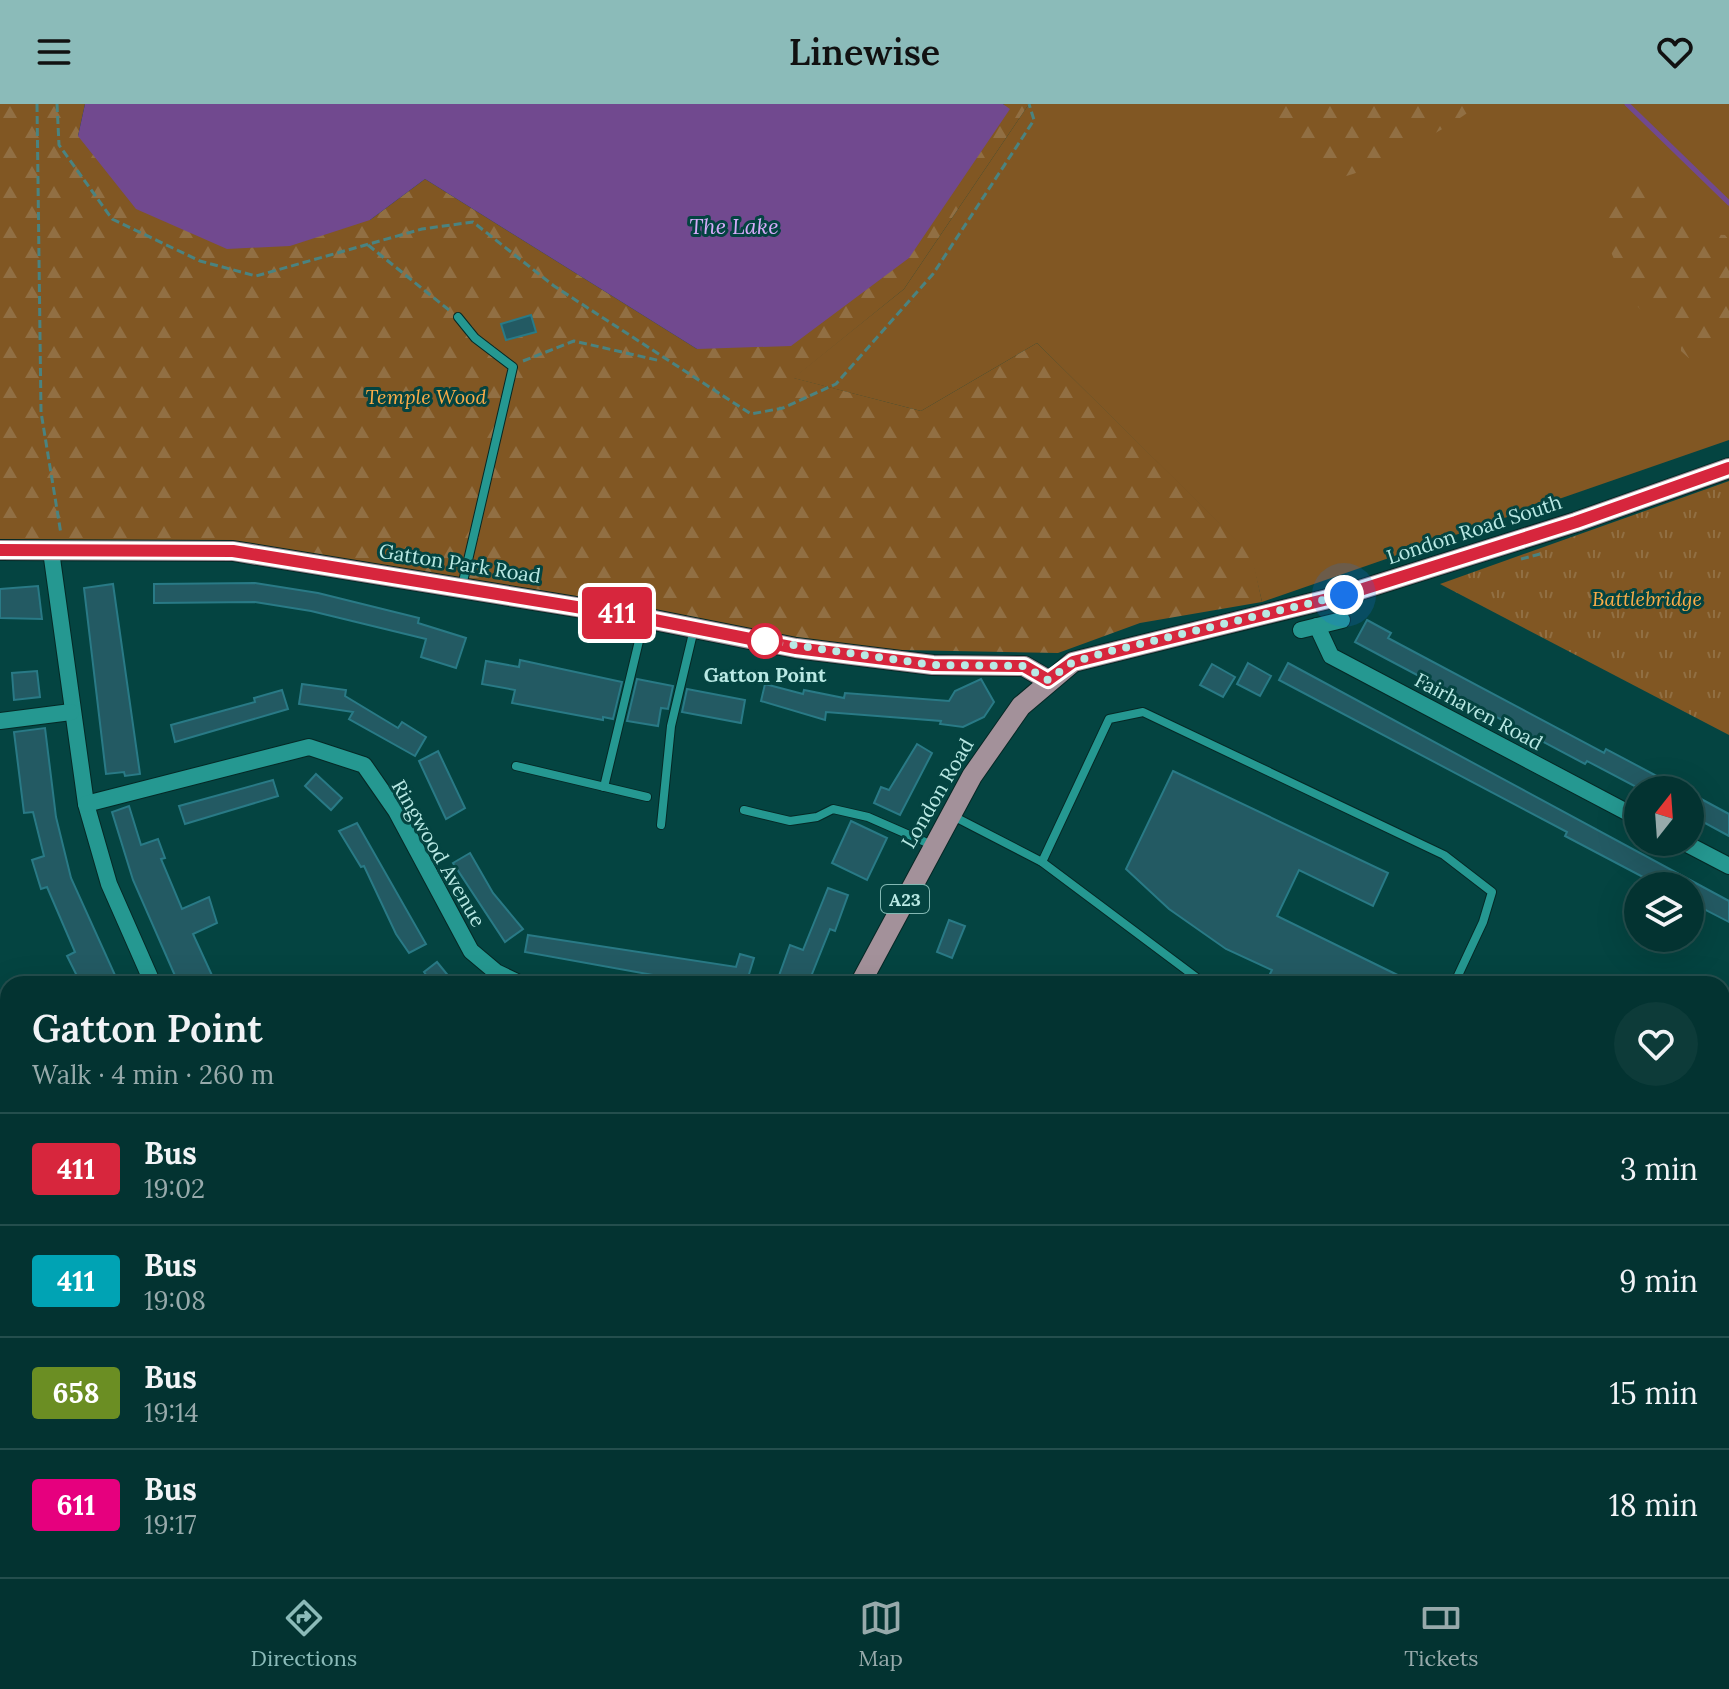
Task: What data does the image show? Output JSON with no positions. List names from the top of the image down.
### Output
{
  "streets": {
    "main road": [
      "London Road South",
      "Gatton Park Road",
      "London Road",
      "A23"
    ],
    "street": ["Fairhaven Road", "Ringwood Avenue"]
  },
  "crossings": [
    ["London Road South", "Gatton Park Road"],
    ["London Road South", "London Road"],
    ["Gatton Park Road", "London Road"]
  ],
  "water": ["The Lake"],
  "parks": ["Temple Wood", "Battlebridge"],
  "places": ["Gatton Point"],
  "lines": ["bus line 411"],
  "north": "top",
  "page": {
    "header": "Linewise",
    "on_map": "411",
    "heading": ["Gatton Point", "Walk · 4 min · 260 m"],
    "list": [
      {
        "mark": "411",
        "name": "Bus",
        "note": "19:02",
        "value": "3 min"
      },
      {
        "mark": "411",
        "name": "Bus",
        "note": "19:08",
        "value": "9 min"
      },
      {
        "mark": "658",
        "name": "Bus",
        "note": "19:14",
        "value": "15 min"
      },
      {
        "mark": "611",
        "name": "Bus",
        "note": "19:17",
        "value": "18 min"
      }
    ],
    "tabs": ["Directions", "Map", "Tickets"]
  }
}
